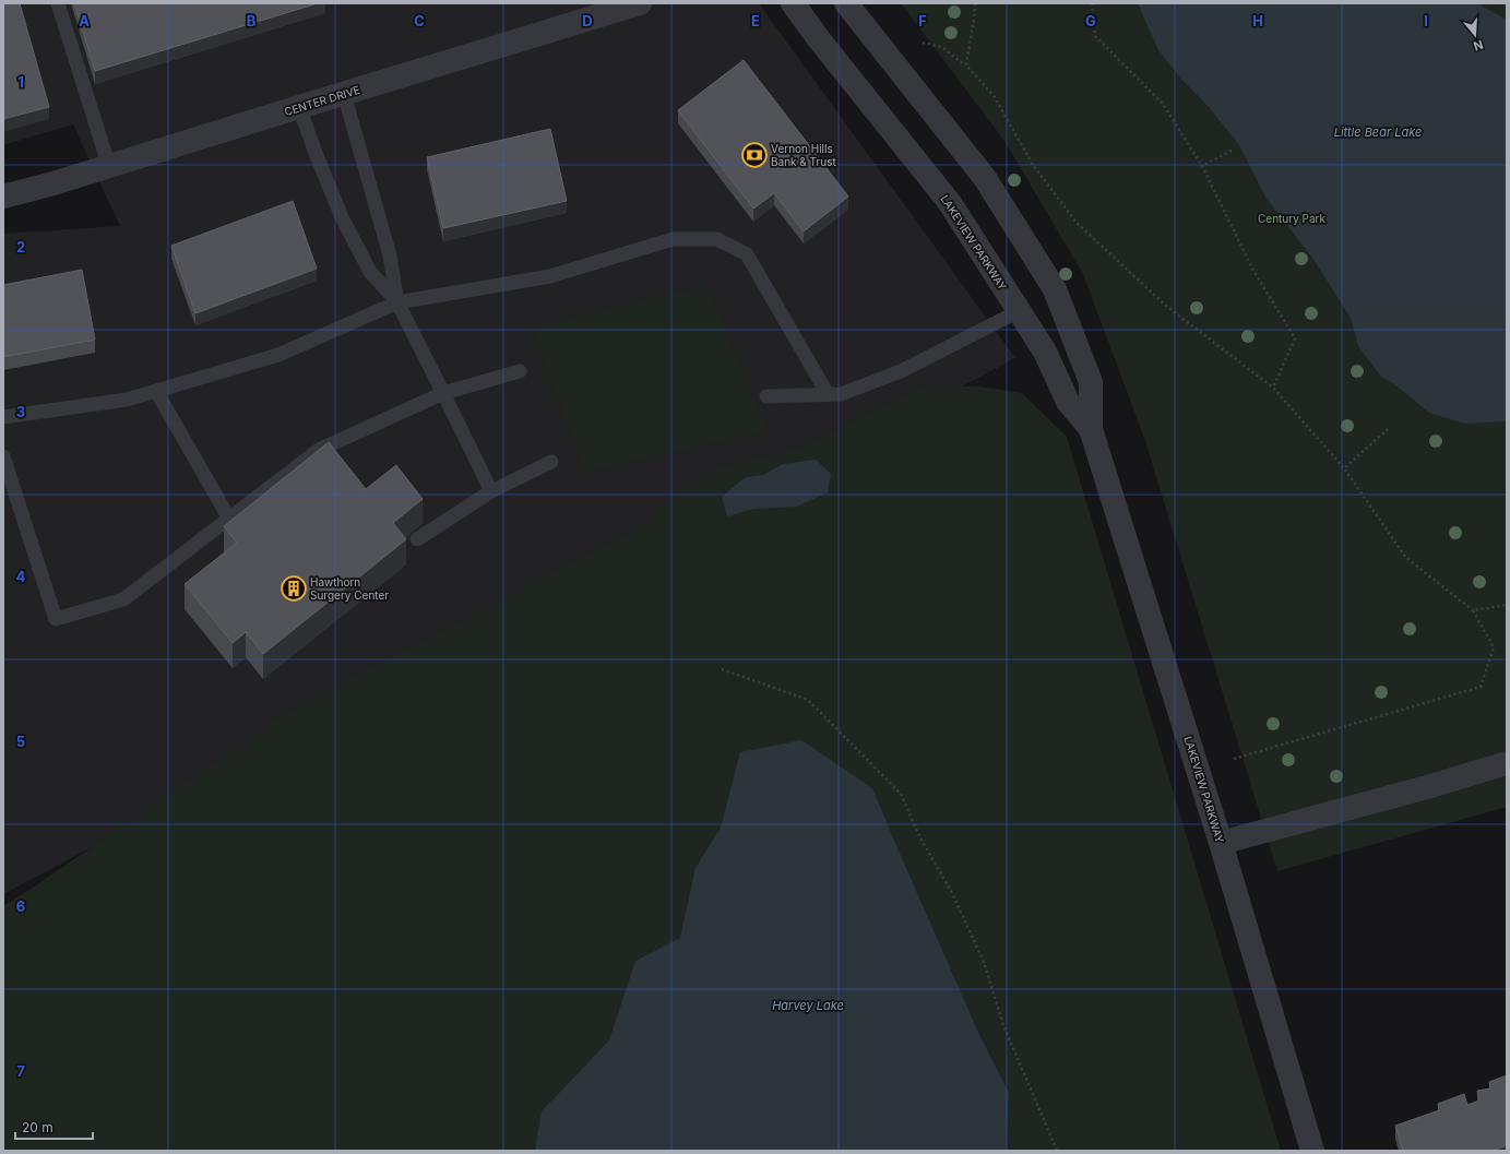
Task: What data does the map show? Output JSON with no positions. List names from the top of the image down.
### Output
{
  "streets": {
    "street": ["CENTER DRIVE", "LAKEVIEW PARKWAY"]
  },
  "water": ["Little Bear Lake", "Harvey Lake"],
  "parks": ["Century Park"],
  "places": {
    "bank": ["Vernon Hills Bank & Trust"],
    "building": ["Hawthorn Surgery Center"]
  },
  "scale_bar": "20 m",
  "north": "bottom",
  "grid": {
    "columns": [
      "A",
      "B",
      "C",
      "D",
      "E",
      "F",
      "G",
      "H",
      "I"
    ],
    "rows": [
      "1",
      "2",
      "3",
      "4",
      "5",
      "6",
      "7"
    ]
  }
}
